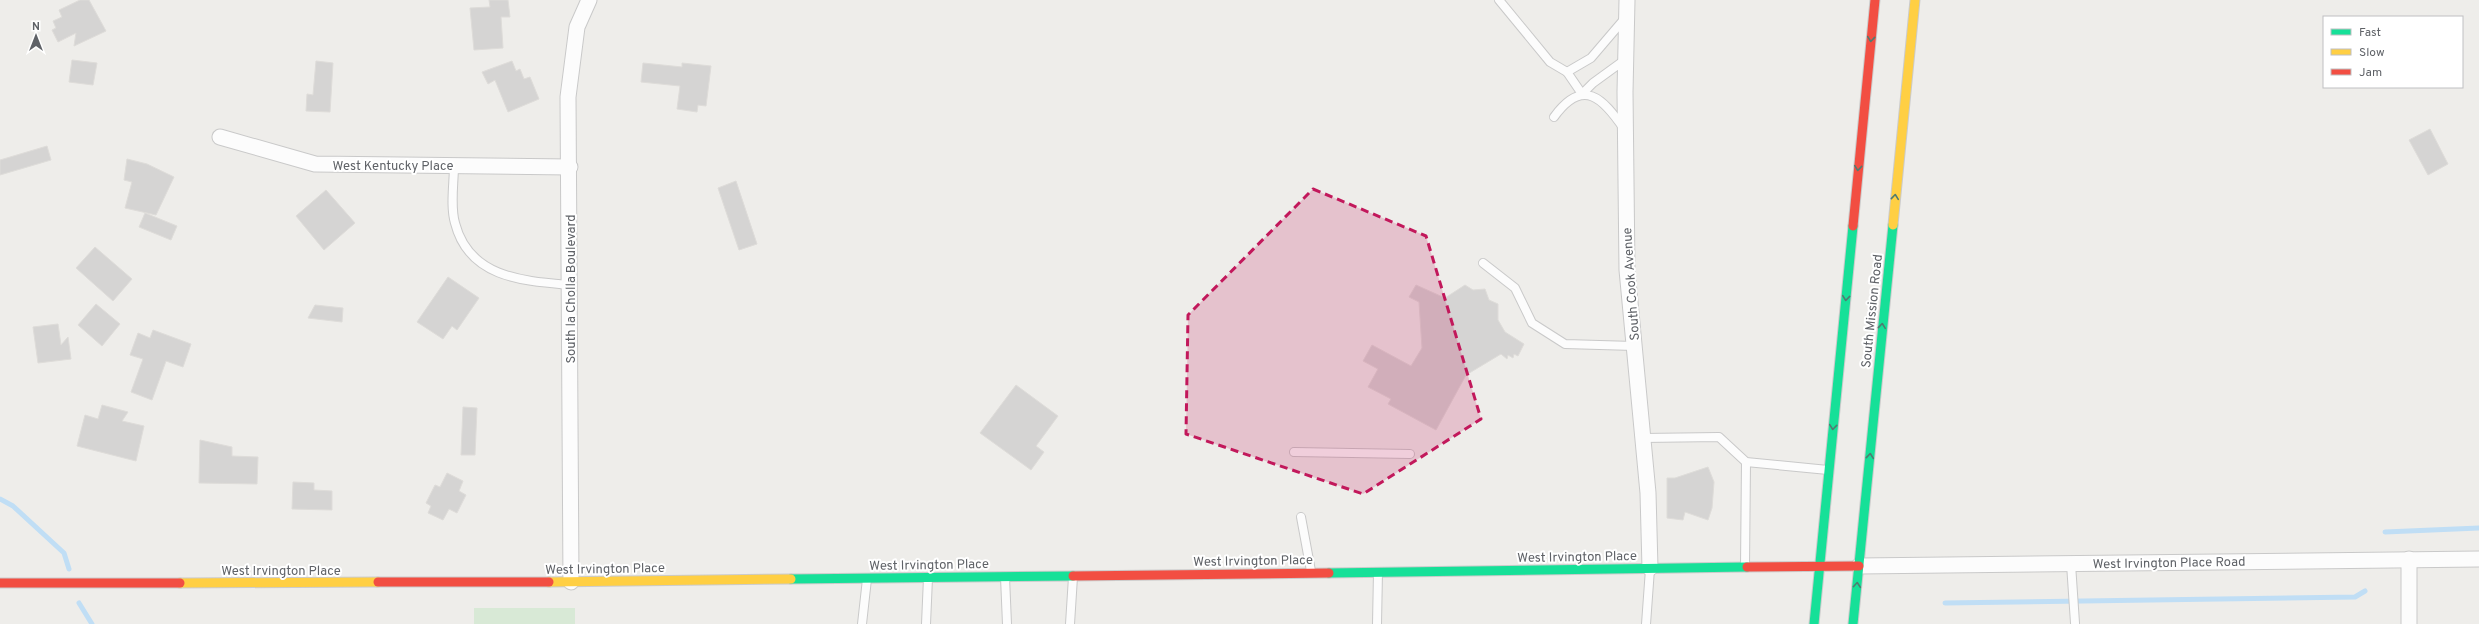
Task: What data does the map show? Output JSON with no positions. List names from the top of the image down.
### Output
{
  "streets": {
    "street": [
      "West Kentucky Place",
      "South Cook Avenue",
      "South la Cholla Boulevard",
      "South Mission Road",
      "West Irvington Place",
      "West Irvington Place Road"
    ]
  },
  "crossings": [
    ["West Kentucky Place", "South la Cholla Boulevard"],
    ["South Cook Avenue", "West Irvington Place"],
    ["South la Cholla Boulevard", "West Irvington Place"],
    ["South Mission Road", "West Irvington Place"],
    ["South Mission Road", "West Irvington Place Road"],
    ["West Irvington Place", "West Irvington Place Road"]
  ],
  "legend": ["Fast", "Slow", "Jam"],
  "north": "top"
}
